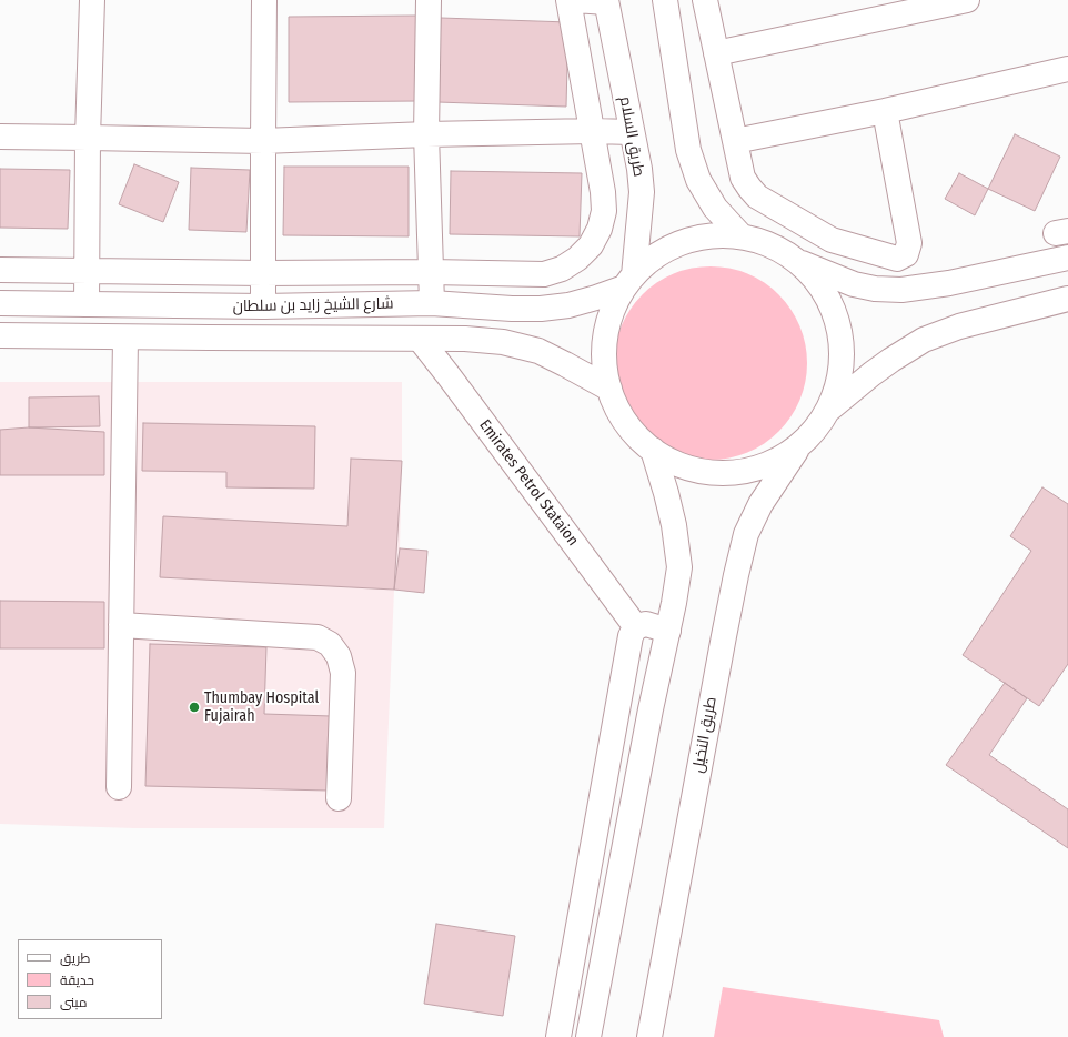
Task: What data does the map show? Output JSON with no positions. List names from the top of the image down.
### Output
{
  "streets": {
    "street": [
      "طريق السلام",
      "شارع الشيخ زايد بن سلطان",
      "Emirates Petrol Stataion",
      "طريق النخيل"
    ]
  },
  "crossings": [
    ["طريق السلام", "شارع الشيخ زايد بن سلطان"],
    ["شارع الشيخ زايد بن سلطان", "Emirates Petrol Stataion"]
  ],
  "places": ["Thumbay Hospital Fujairah"],
  "legend": ["طريق", "حديقة", "مبنى"]
}
